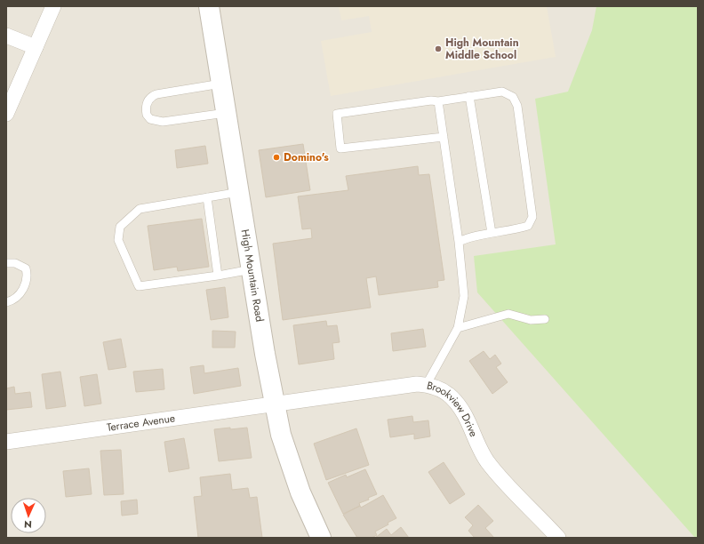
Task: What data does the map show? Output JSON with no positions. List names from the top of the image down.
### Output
{
  "streets": {
    "street": ["High Mountain Road", "Brookview Drive", "Terrace Avenue"]
  },
  "crossings": [
    ["High Mountain Road", "Brookview Drive"],
    ["High Mountain Road", "Terrace Avenue"],
    ["Brookview Drive", "Terrace Avenue"]
  ],
  "places": ["High Mountain Middle School", "Domino's"],
  "north": "bottom"
}
